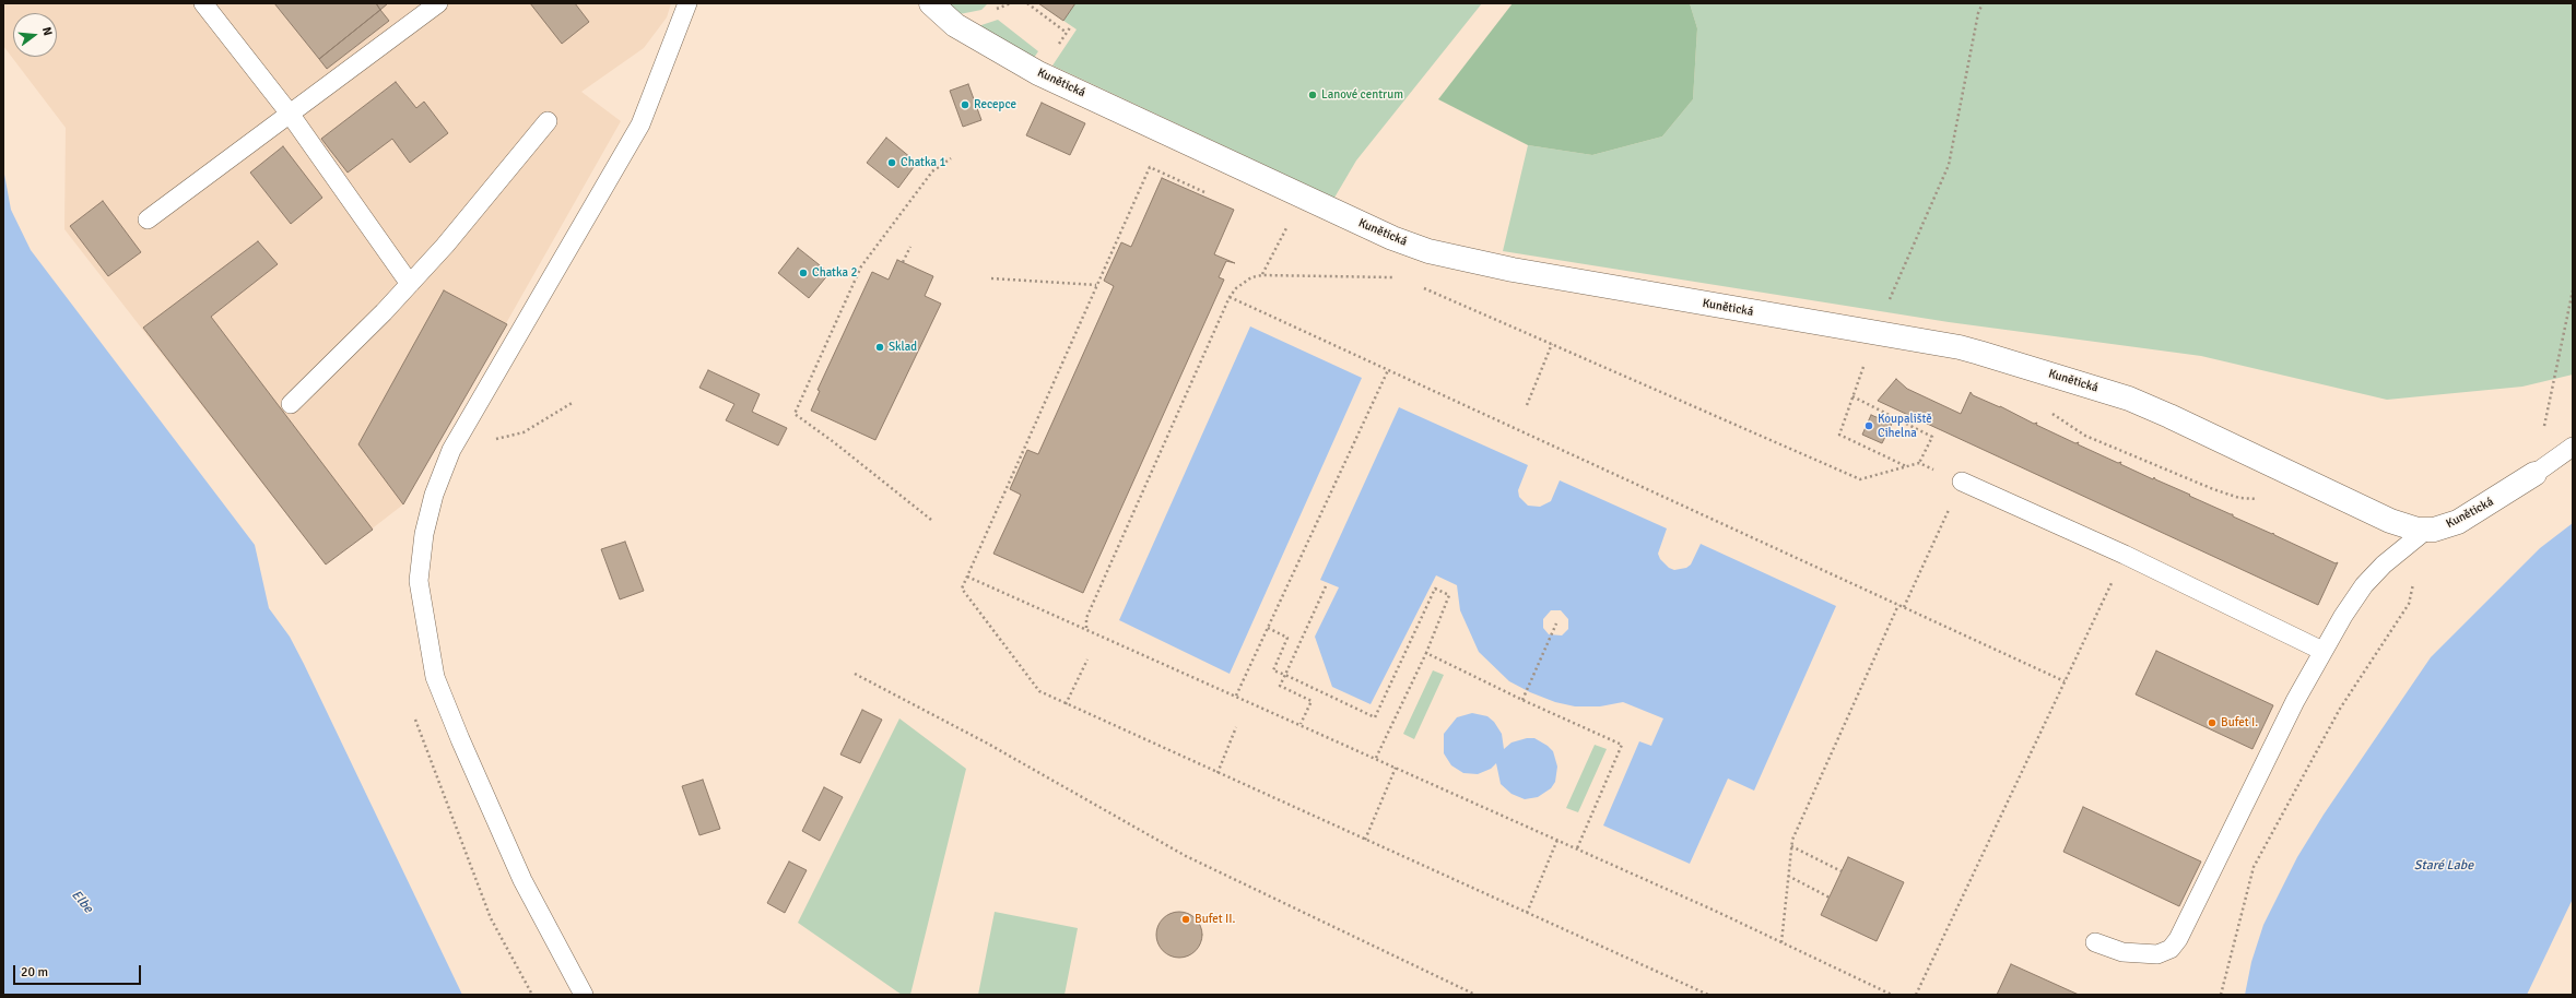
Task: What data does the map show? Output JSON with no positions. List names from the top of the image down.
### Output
{
  "streets": {
    "street": ["Kunětická"]
  },
  "water": ["Staré Labe", "Elbe"],
  "places": [
    "Lanové centrum",
    "Recepce",
    "Chatka 1",
    "Chatka 2",
    "Sklad",
    "Koupaliště Cihelna",
    "Bufet I.",
    "Bufet II."
  ],
  "scale_bar": "20 m",
  "north": "right"
}
